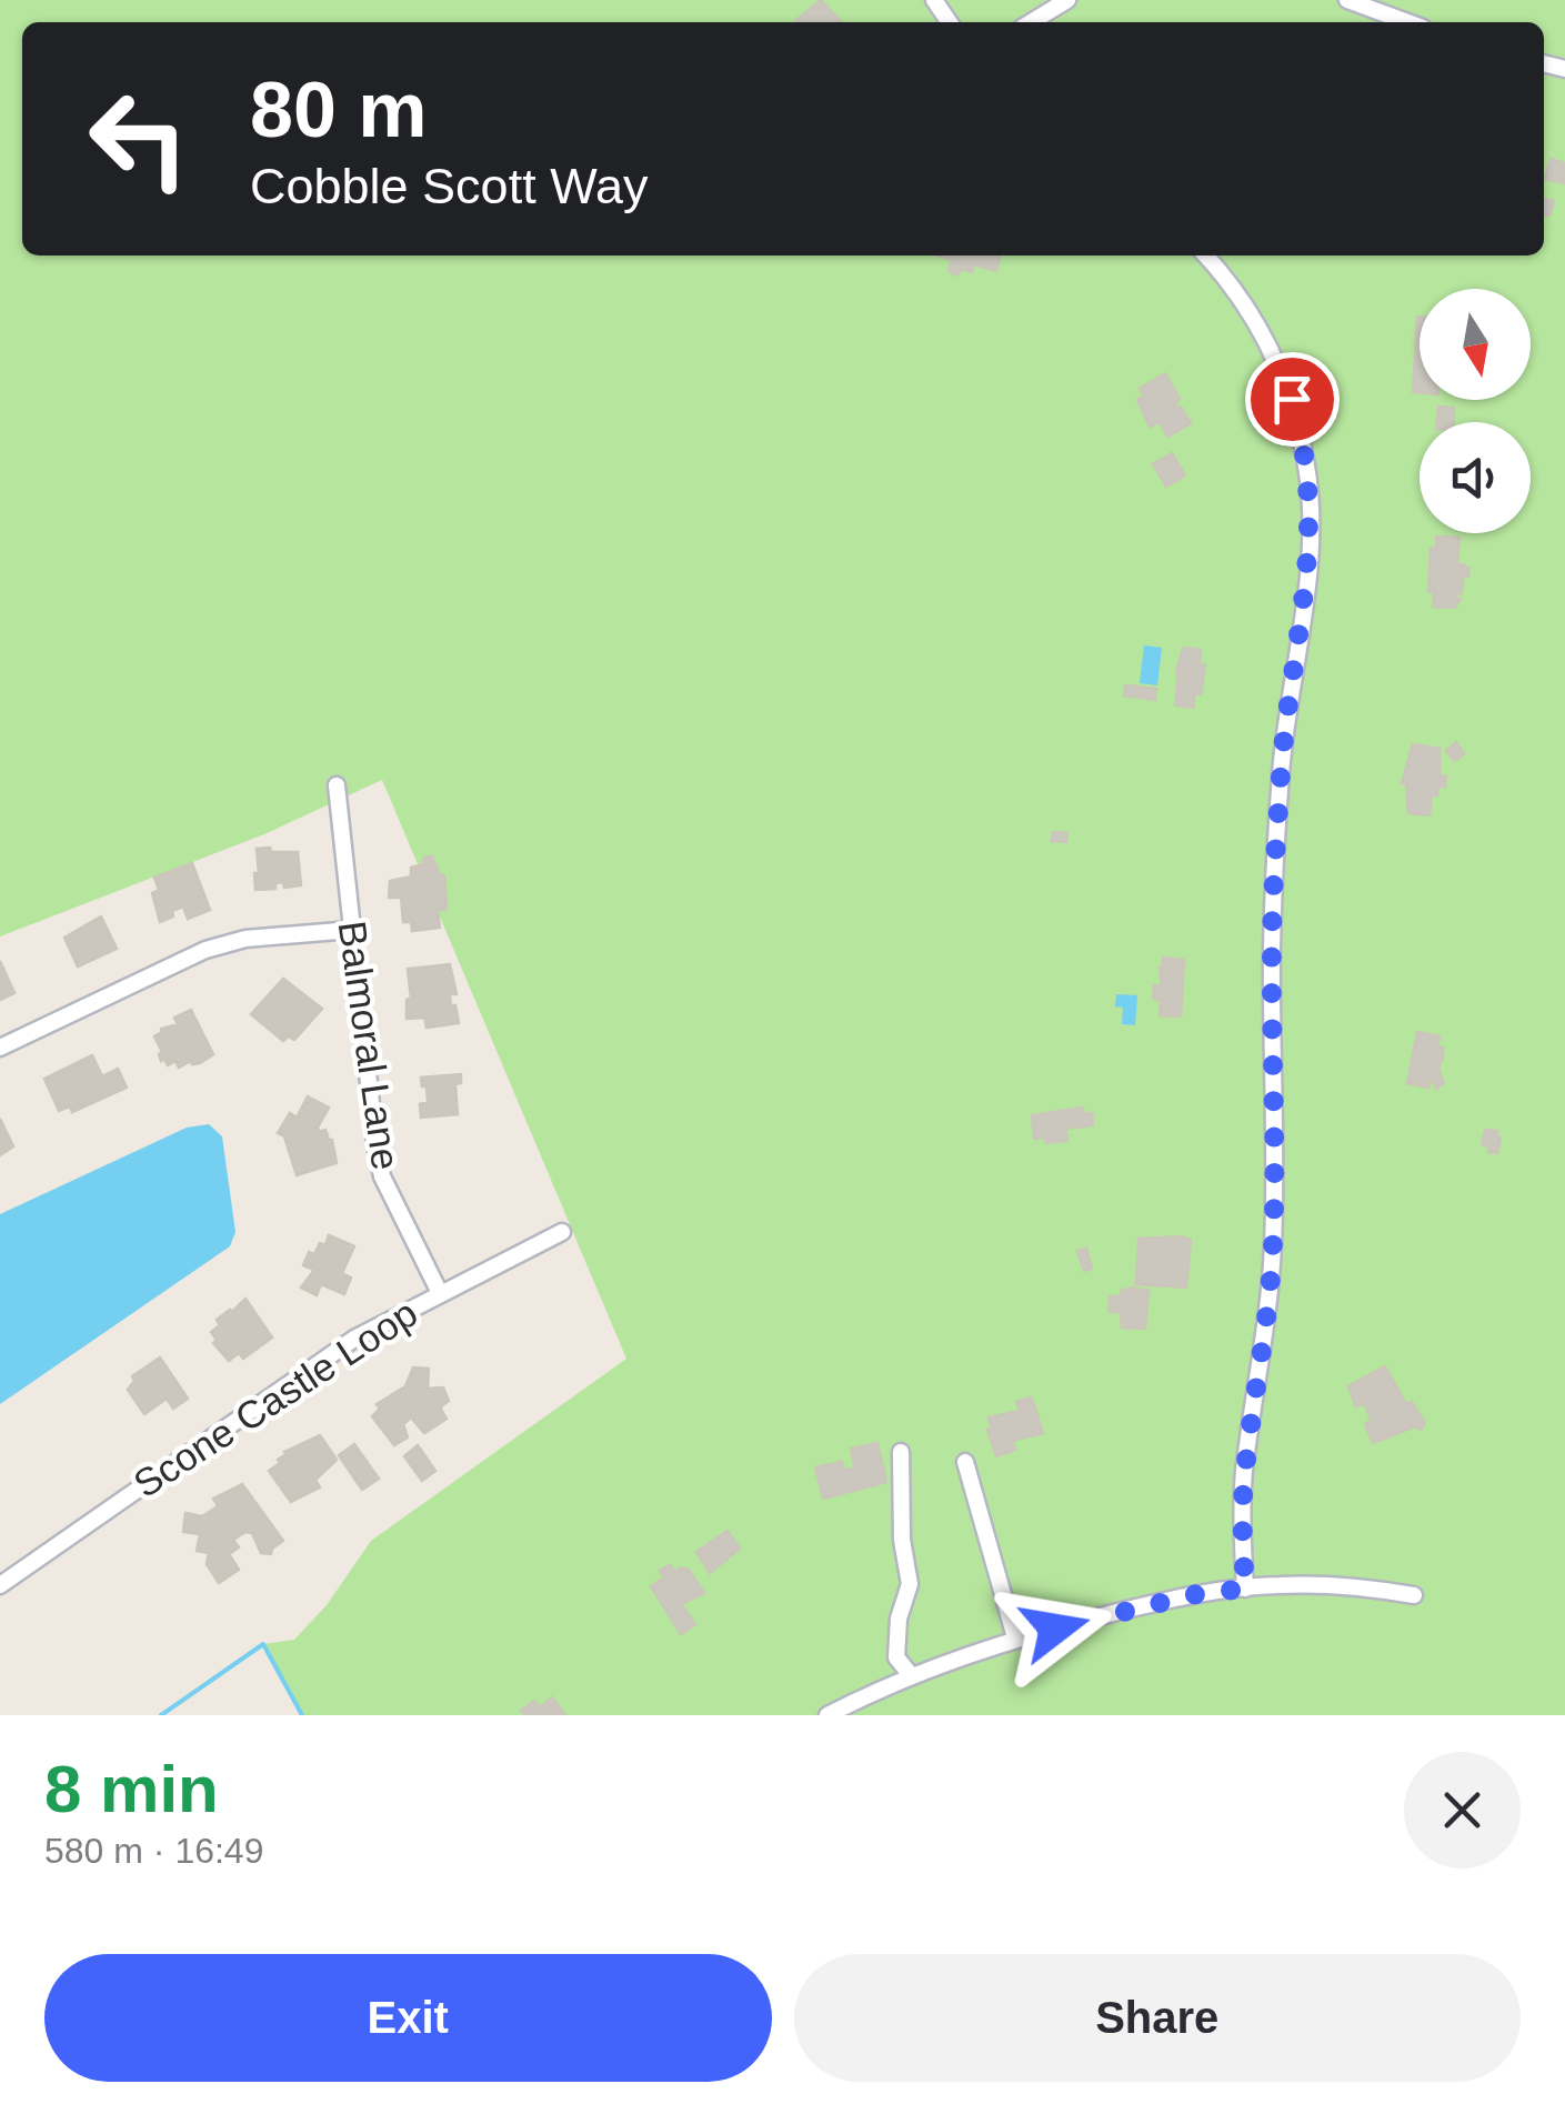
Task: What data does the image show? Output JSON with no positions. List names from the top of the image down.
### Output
{
  "streets": {
    "street": ["Balmoral Lane", "Scone Castle Loop"]
  },
  "crossings": [
    ["Balmoral Lane", "Scone Castle Loop"]
  ],
  "north": "bottom",
  "page": {
    "turn": ["80 m", "Cobble Scott Way"],
    "heading": ["8 min", "580 m · 16:49"],
    "buttons": ["Exit", "Share"]
  }
}
